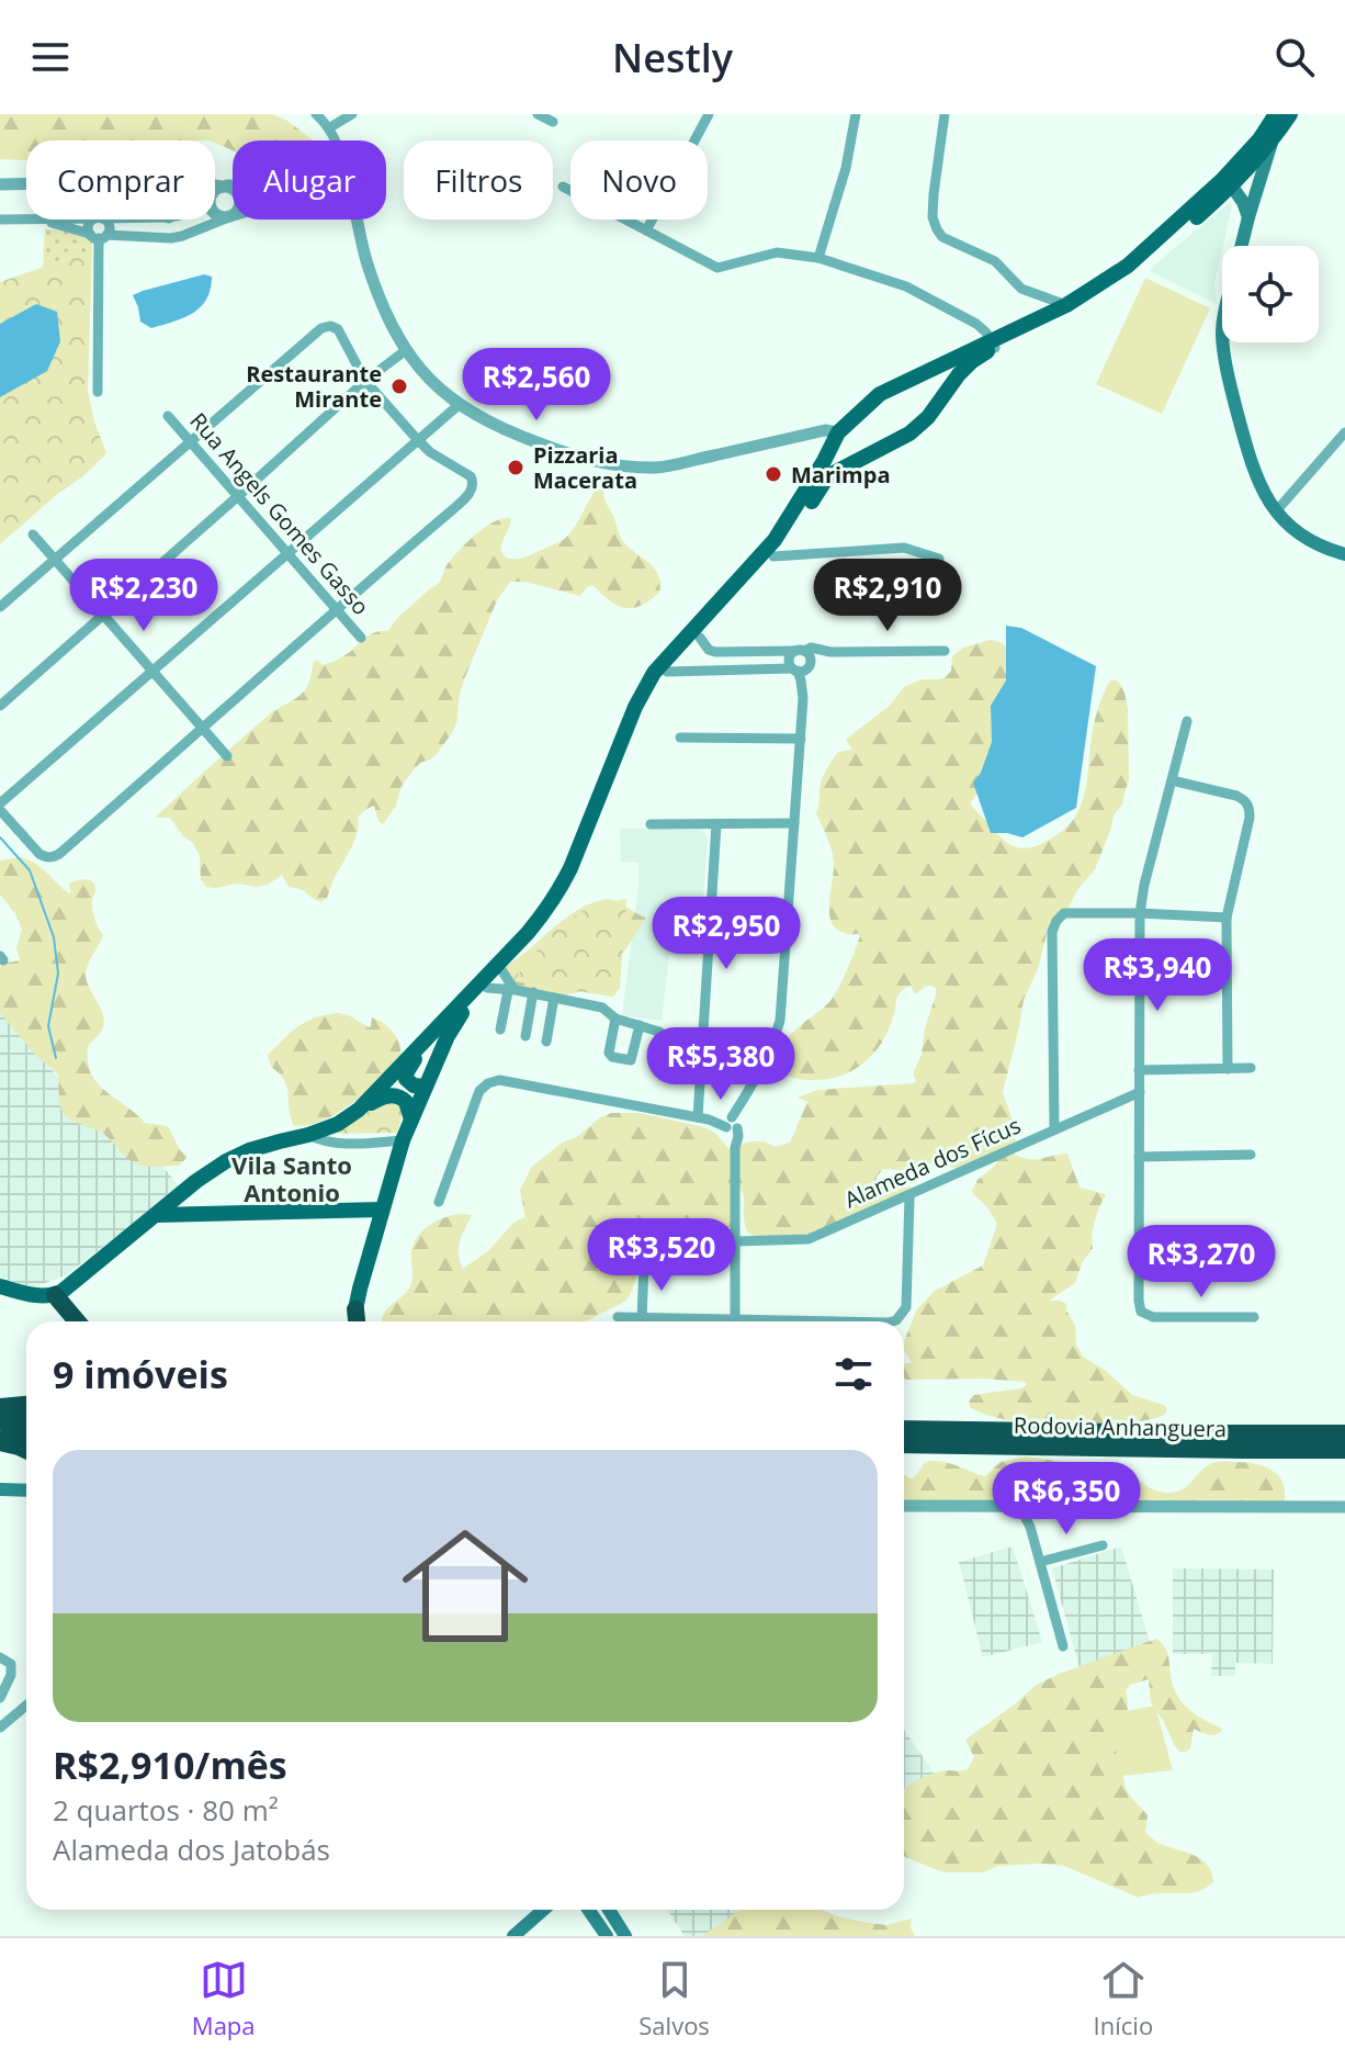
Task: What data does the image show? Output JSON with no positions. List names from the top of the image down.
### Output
{
  "streets": {
    "highway": ["Rodovia Anhanguera"],
    "street": ["Rua Angels Gomes Gasso", "Alameda dos Fícus"]
  },
  "districts": ["Vila Santo Antonio"],
  "places": ["Restaurante Mirante", "Pizzaria Macerata", "Marimpa"],
  "page": {
    "header": "Nestly",
    "chip": [
      "Comprar",
      "Alugar",
      "Filtros",
      "Novo"
    ],
    "price": [
      "R$2,560",
      "R$2,230",
      "R$2,910",
      "R$2,950",
      "R$3,940",
      "R$5,380",
      "R$3,520",
      "R$3,270",
      "R$6,350"
    ],
    "heading": "9 imóveis",
    "list": [
      {
        "name": "R$2,910/mês",
        "note": "2 quartos · 80 m² · Alameda dos Jatobás"
      }
    ],
    "tabs": ["Mapa", "Salvos", "Início"]
  }
}
